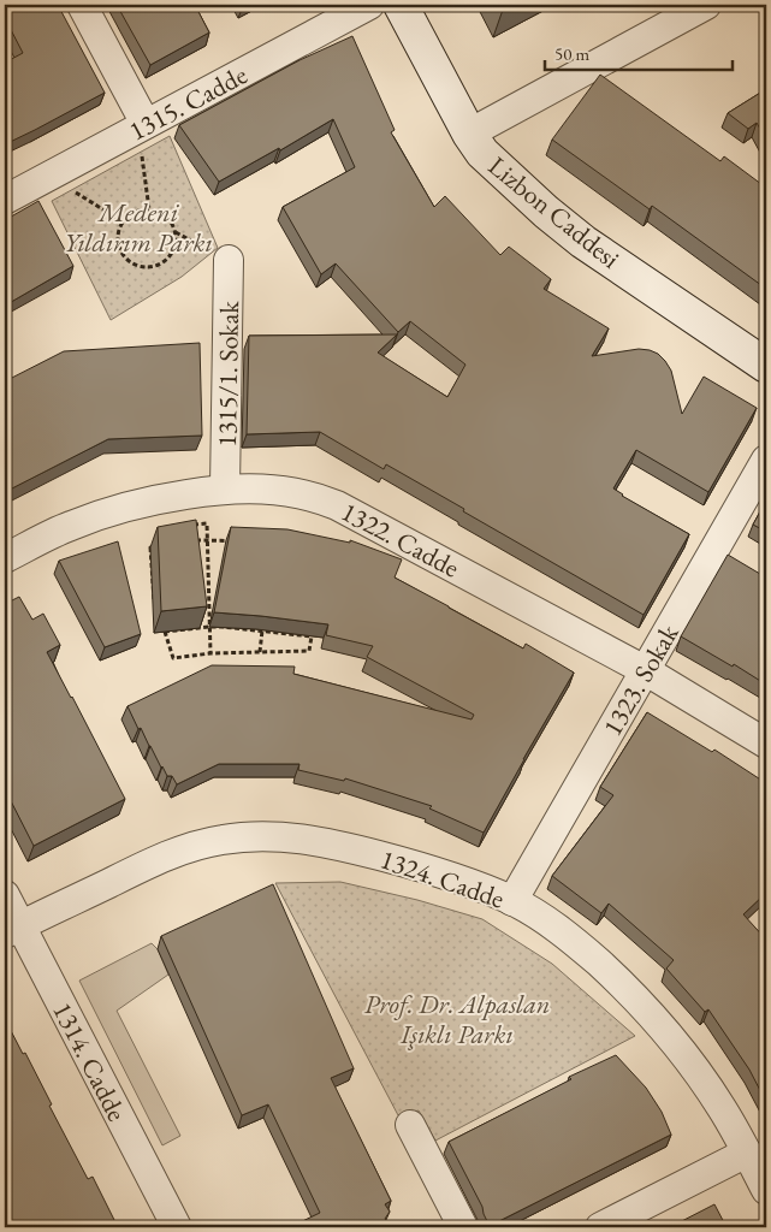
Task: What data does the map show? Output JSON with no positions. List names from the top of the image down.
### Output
{
  "streets": {
    "main road": ["Lizbon Caddesi"],
    "street": [
      "1315. Cadde",
      "1315/1. Sokak",
      "1322. Cadde",
      "1323. Sokak",
      "1324. Cadde",
      "1314. Cadde"
    ]
  },
  "crossings": [
    ["1315/1. Sokak", "1322. Cadde"],
    ["1322. Cadde", "1323. Sokak"],
    ["1323. Sokak", "1324. Cadde"],
    ["1324. Cadde", "1314. Cadde"]
  ],
  "parks": ["Medeni Yıldırım Parkı", "Prof. Dr. Alpaslan Işıklı Parkı"],
  "scale_bar": "50 m"
}
